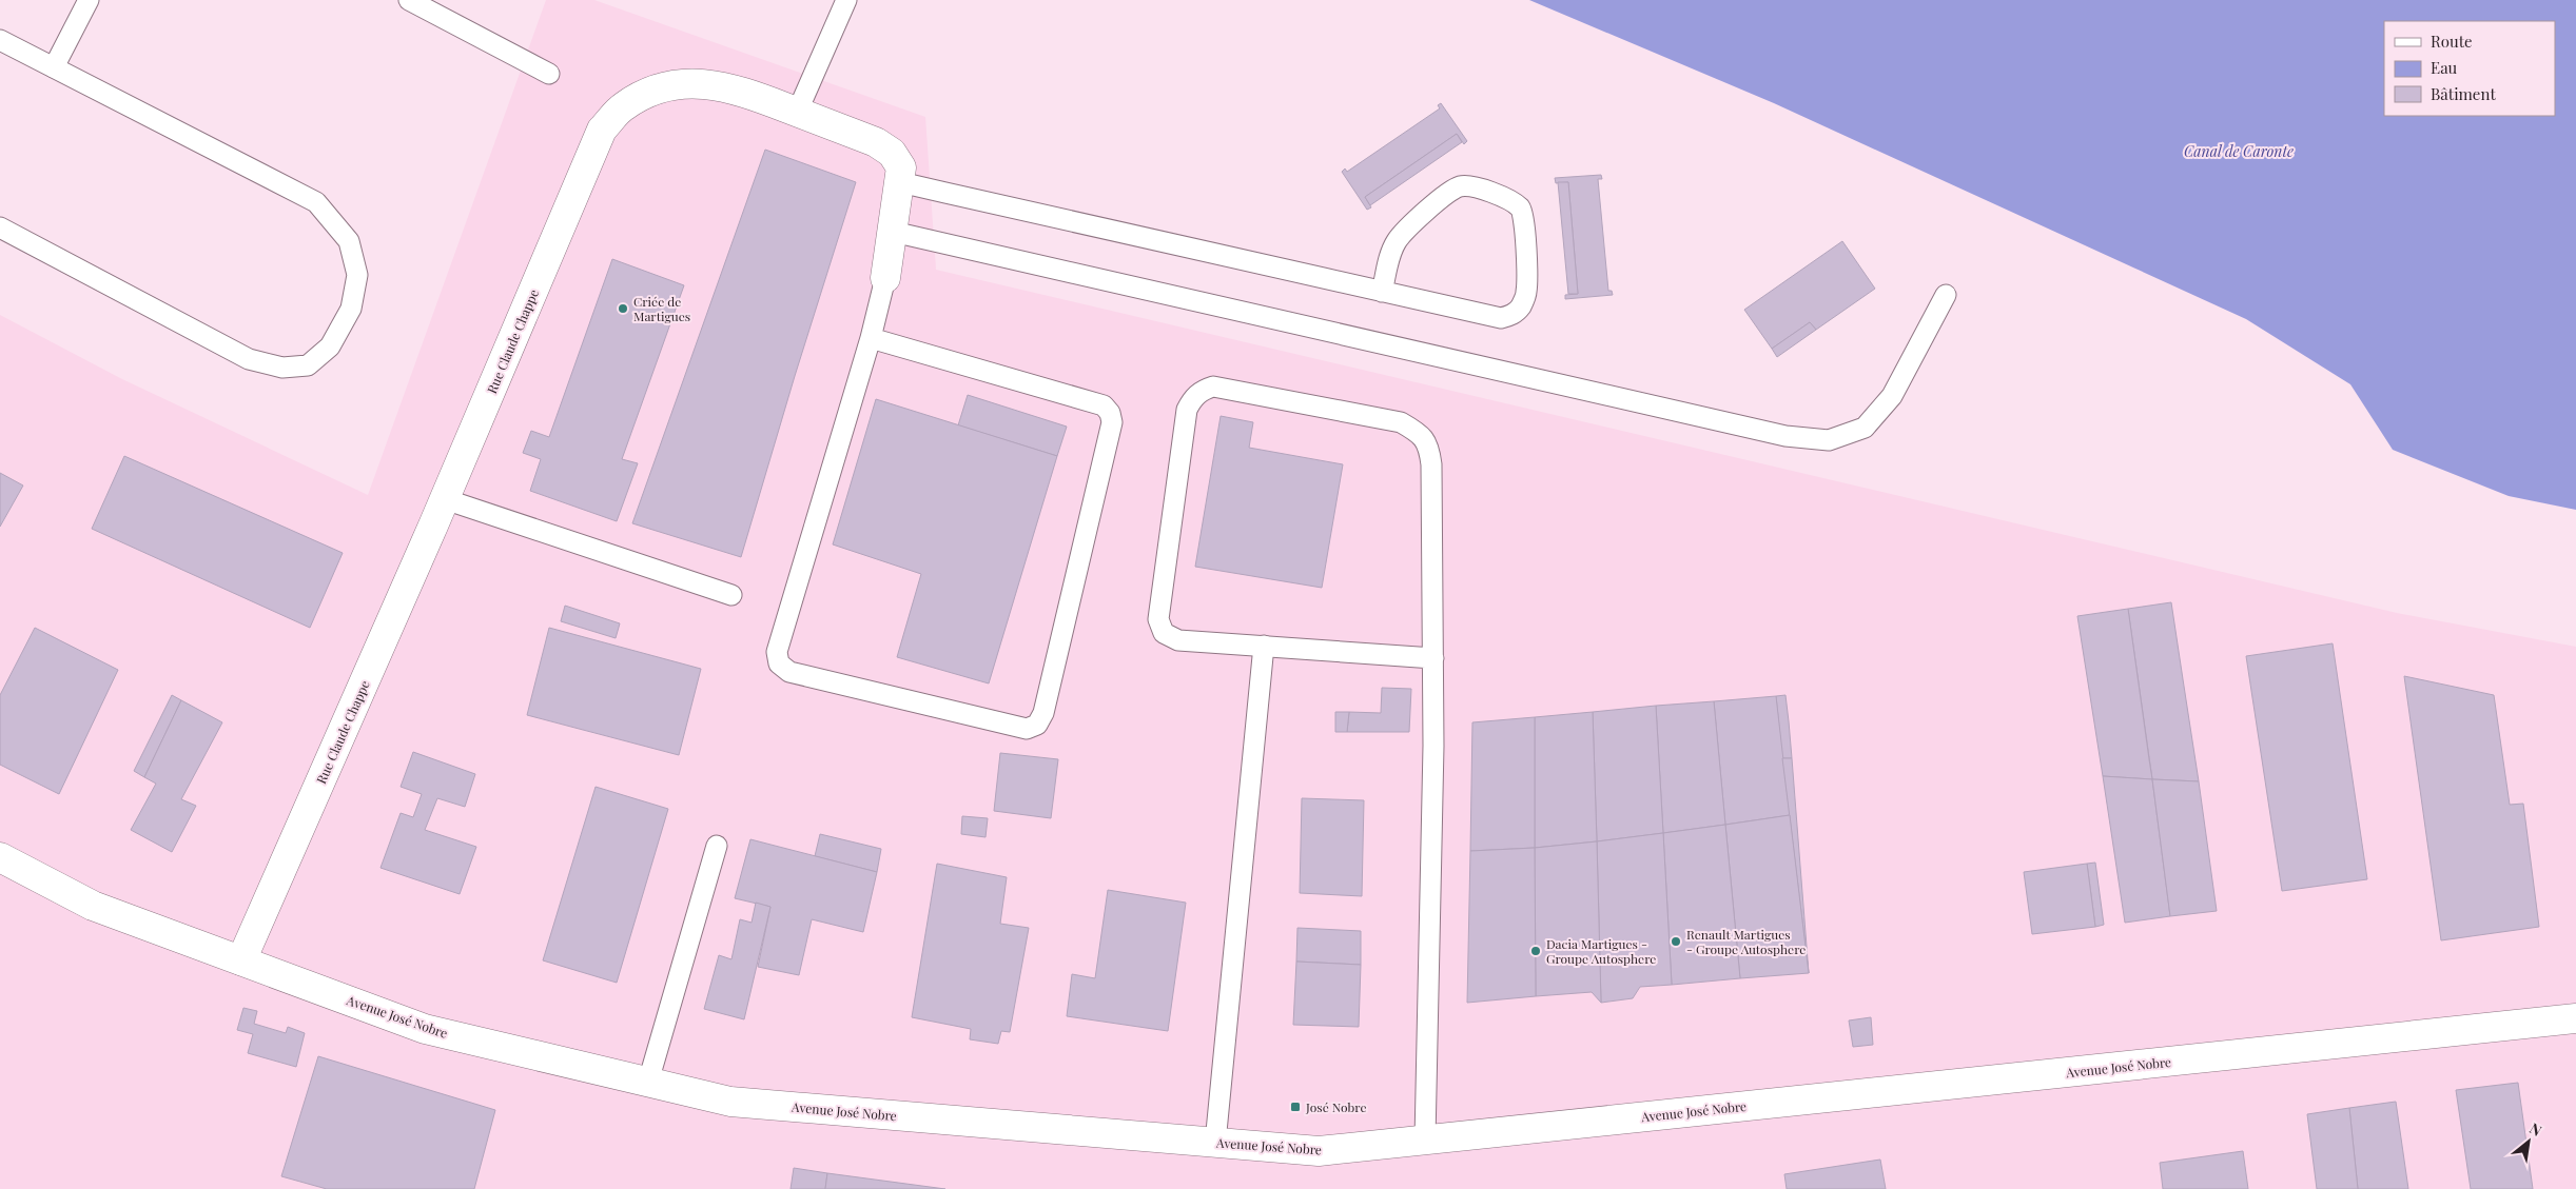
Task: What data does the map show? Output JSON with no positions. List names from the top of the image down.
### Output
{
  "streets": {
    "street": ["Rue Claude Chappe", "Avenue José Nobre"]
  },
  "crossings": [
    ["Rue Claude Chappe", "Avenue José Nobre"]
  ],
  "water": ["Canal de Caronte"],
  "places": {
    "other": ["Criée de Martigues", "Renault Martigues - Groupe Autosphere", "Dacia Martigues - Groupe Autosphere"],
    "transit": ["José Nobre"]
  },
  "legend": ["Route", "Eau", "Bâtiment"],
  "north": "top right"
}
